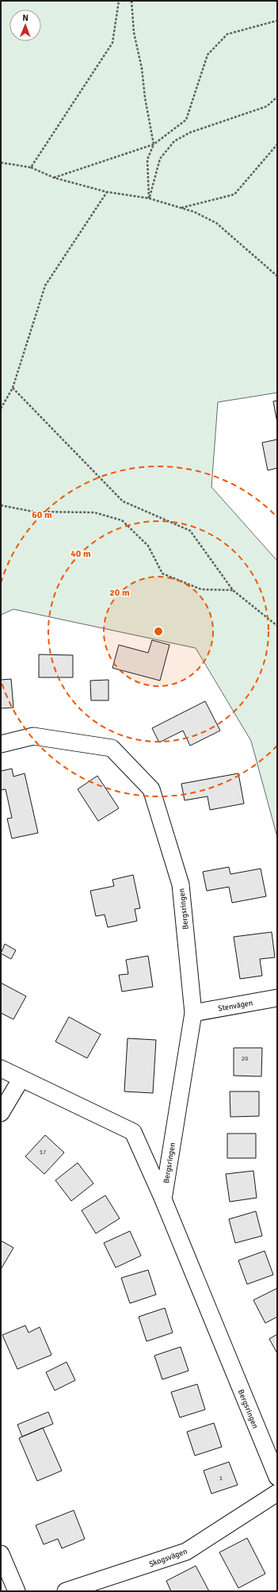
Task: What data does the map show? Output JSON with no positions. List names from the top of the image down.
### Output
{
  "streets": {
    "street": ["Bergsringen", "Stenvägen", "Skogsvägen"]
  },
  "crossings": [
    ["Bergsringen", "Stenvägen"]
  ],
  "house_numbers": ["20", "17", "1"],
  "north": "top",
  "rings": ["60 m", "40 m", "20 m"]
}
